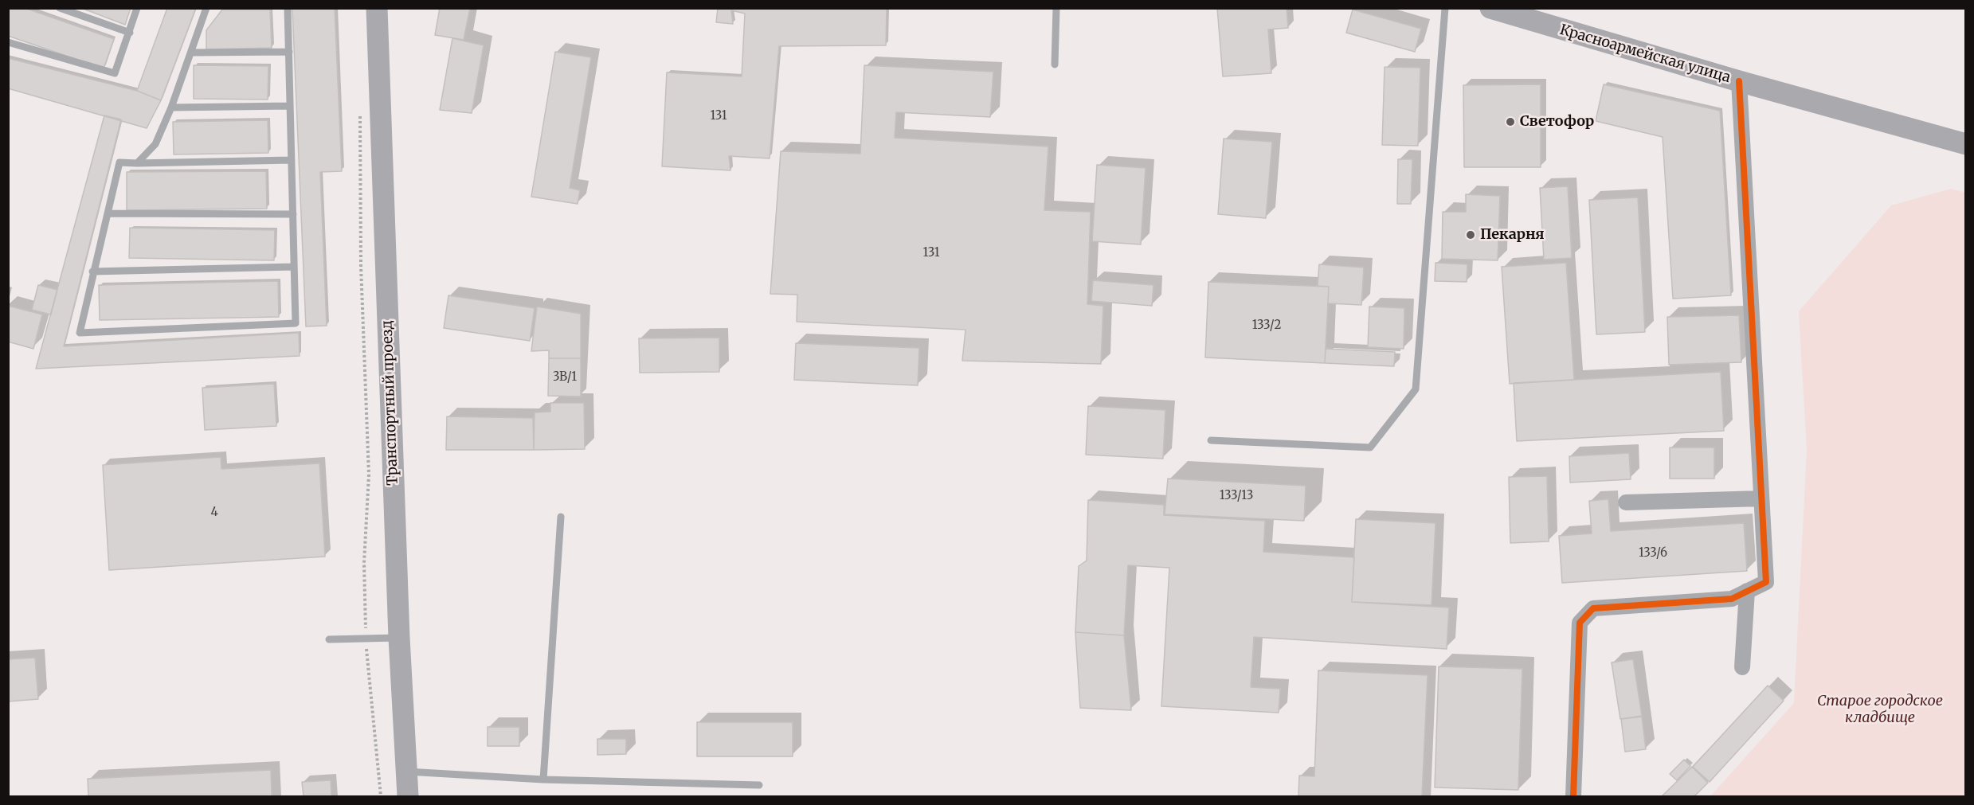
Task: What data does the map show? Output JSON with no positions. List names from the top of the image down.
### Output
{
  "streets": {
    "main road": ["Красноармейская улица", "Транспортный проезд"]
  },
  "parks": ["Старое городское кладбище"],
  "places": ["Светофор", "Пекарня"],
  "house_numbers": [
    "131",
    "131",
    "133/2",
    "3В/1",
    "133/13",
    "4",
    "133/6"
  ]
}
